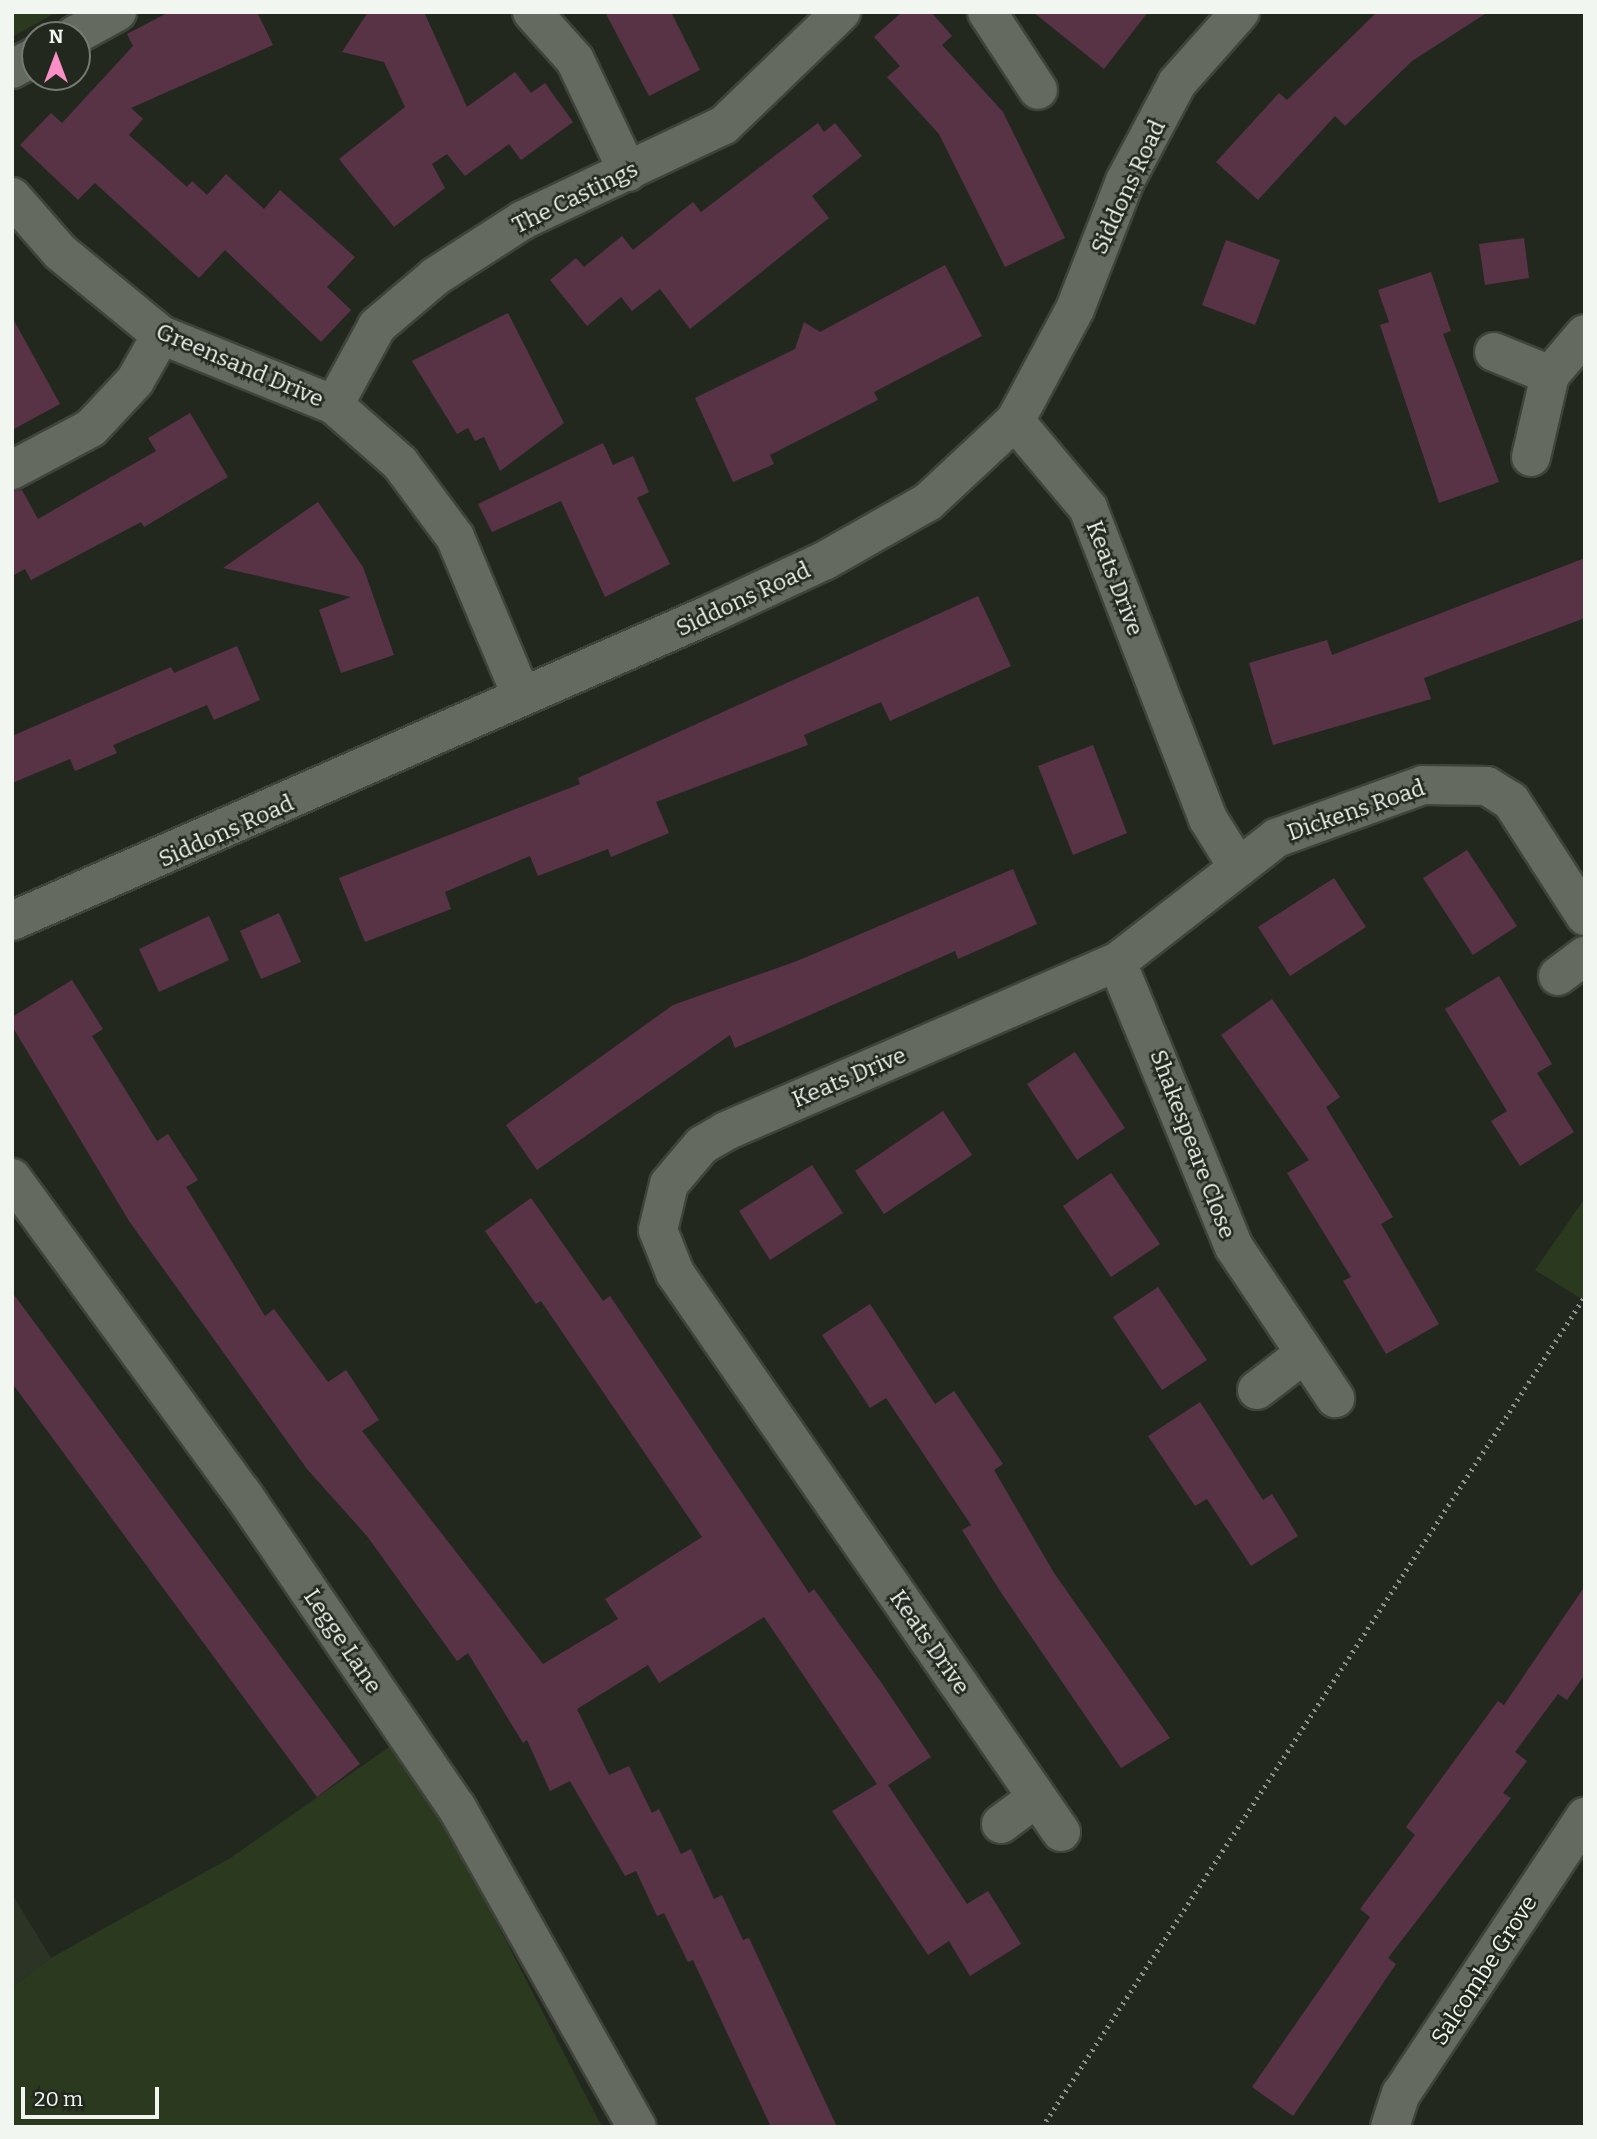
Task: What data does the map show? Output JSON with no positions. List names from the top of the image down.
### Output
{
  "streets": {
    "street": [
      "Siddons Road",
      "The Castings",
      "Greensand Drive",
      "Keats Drive",
      "Dickens Road",
      "Shakespeare Close",
      "Legge Lane",
      "Salcombe Grove"
    ]
  },
  "crossings": [
    ["Siddons Road", "Greensand Drive"],
    ["Siddons Road", "Keats Drive"],
    ["The Castings", "Greensand Drive"],
    ["Keats Drive", "Dickens Road"],
    ["Keats Drive", "Shakespeare Close"]
  ],
  "scale_bar": "20 m",
  "north": "top"
}
